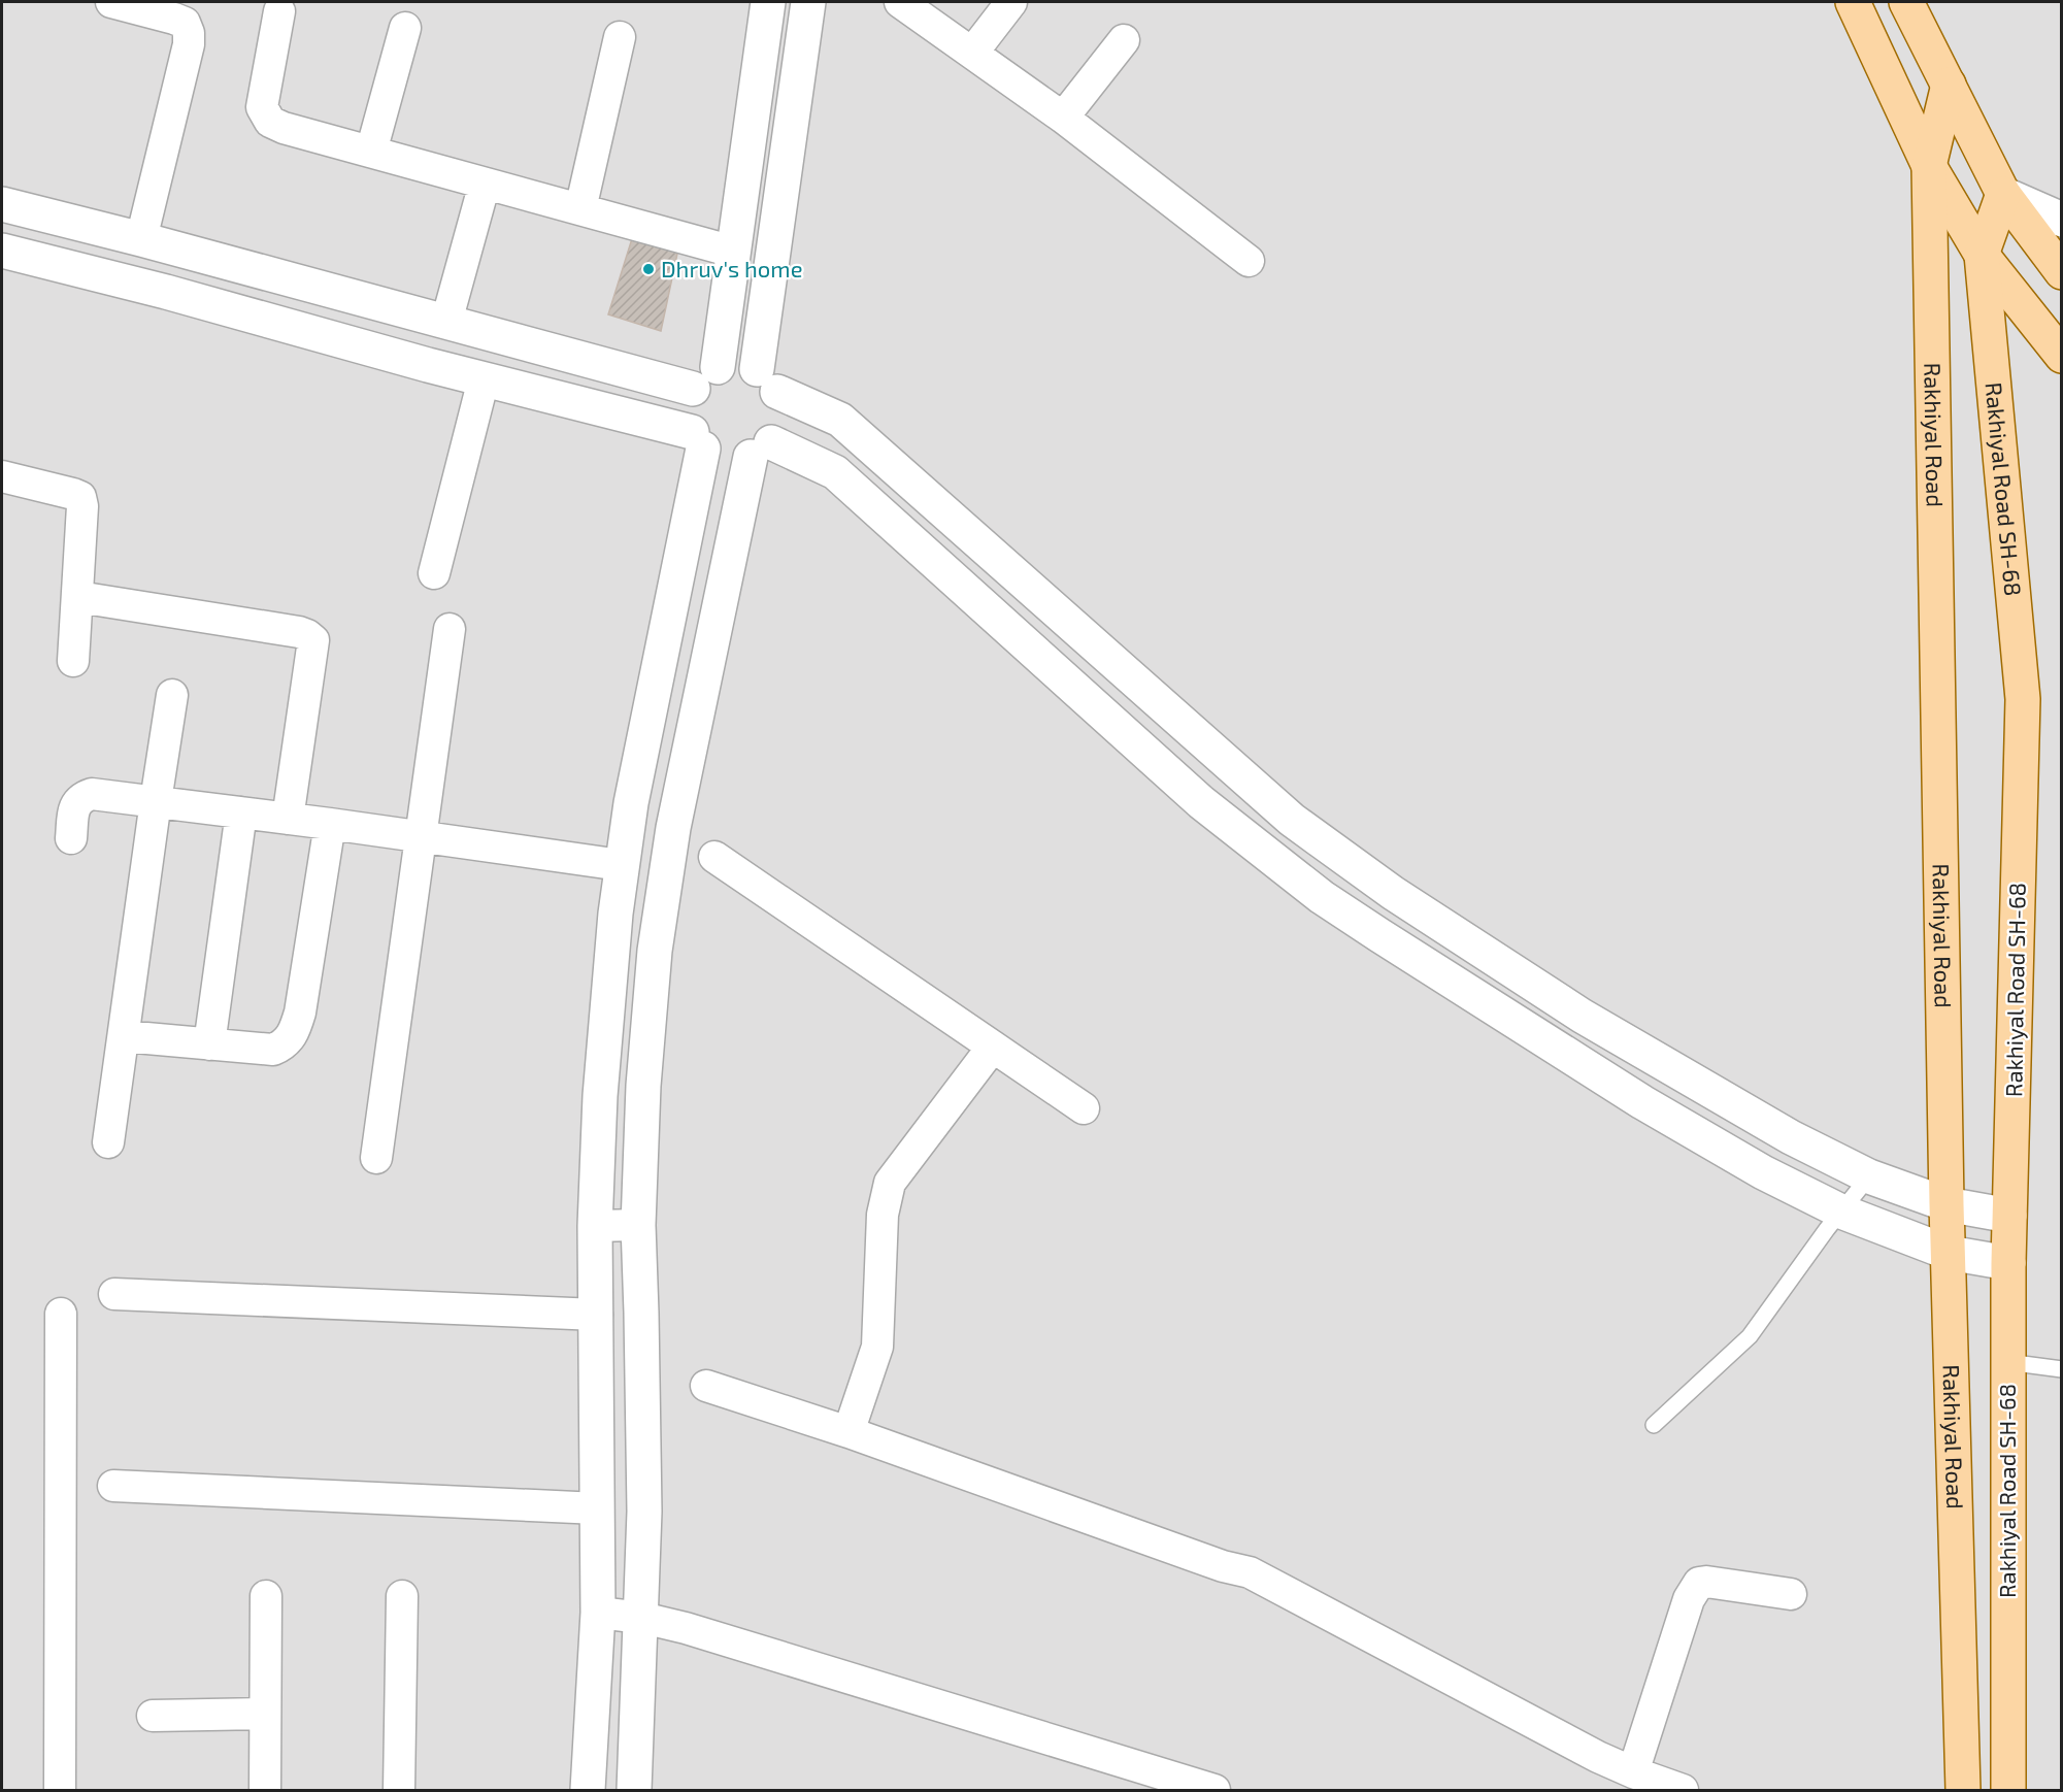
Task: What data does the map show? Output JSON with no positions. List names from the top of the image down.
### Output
{
  "streets": {
    "main road": ["Rakhiyal Road", "Rakhiyal Road SH-68"]
  },
  "places": ["Dhruv's home"]
}
